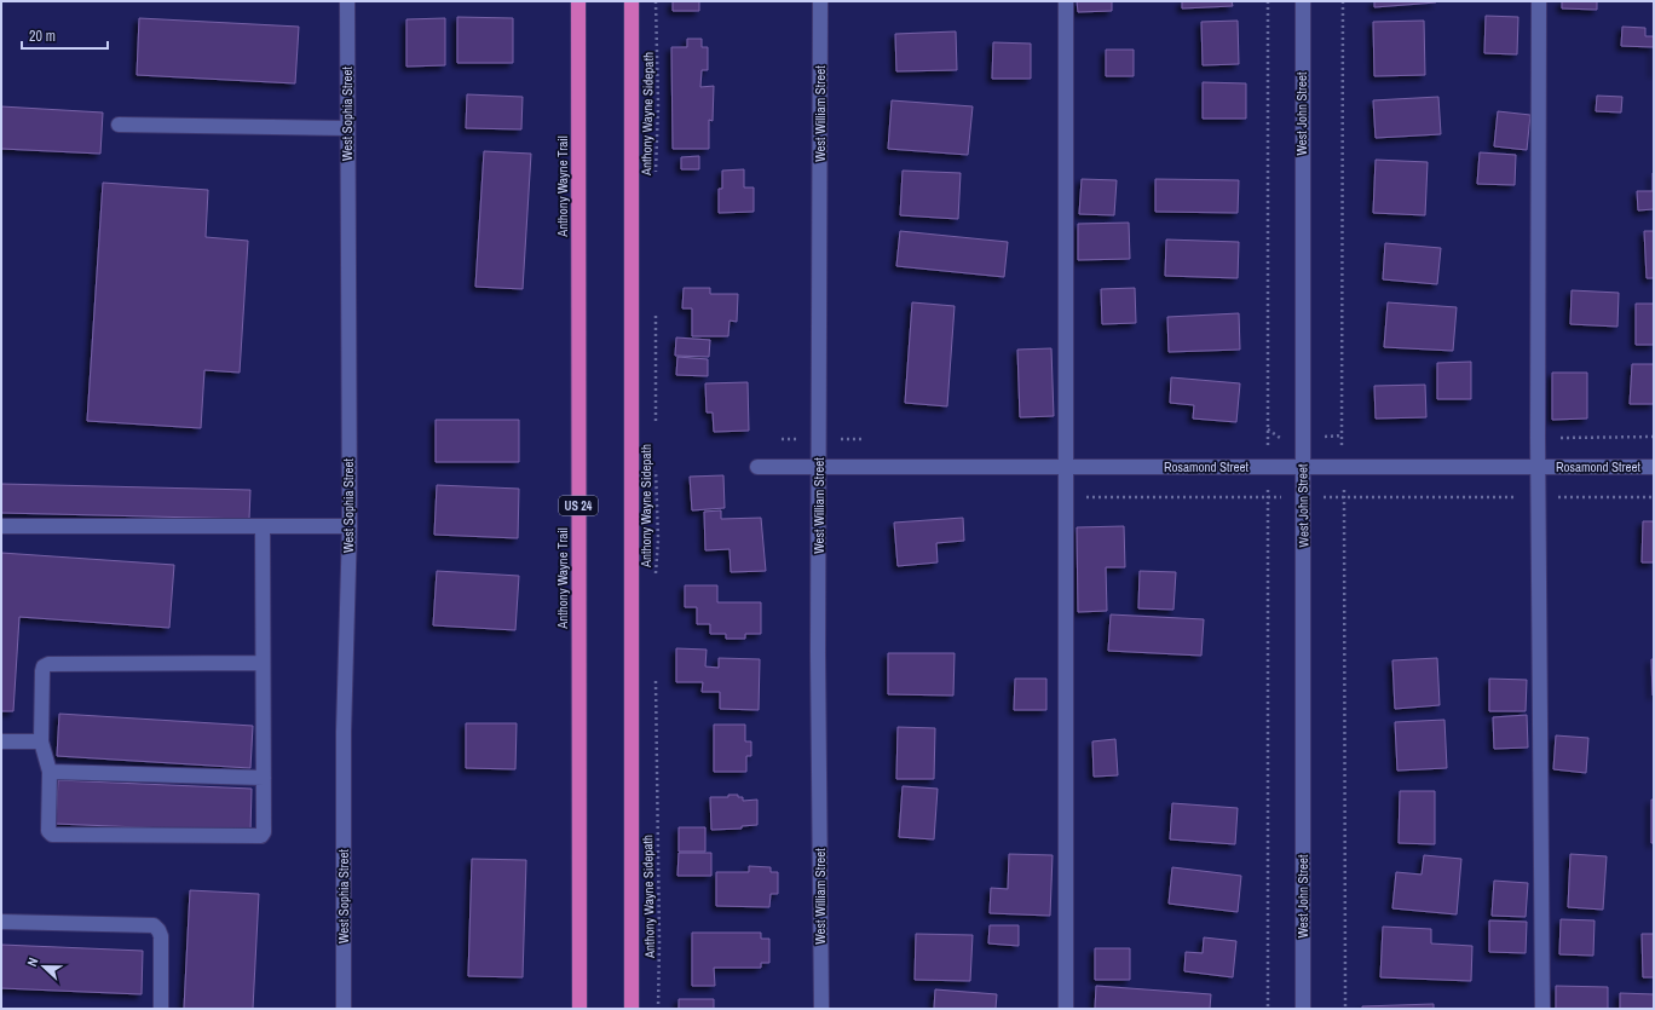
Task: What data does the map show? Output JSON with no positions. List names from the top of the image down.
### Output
{
  "streets": {
    "highway": ["Anthony Wayne Trail", "US 24"],
    "street": [
      "West Sophia Street",
      "West William Street",
      "West John Street",
      "Rosamond Street"
    ],
    "path": ["Anthony Wayne Sidepath"]
  },
  "crossings": [
    ["West William Street", "Rosamond Street"],
    ["West John Street", "Rosamond Street"]
  ],
  "scale_bar": "20 m",
  "north": "left"
}
